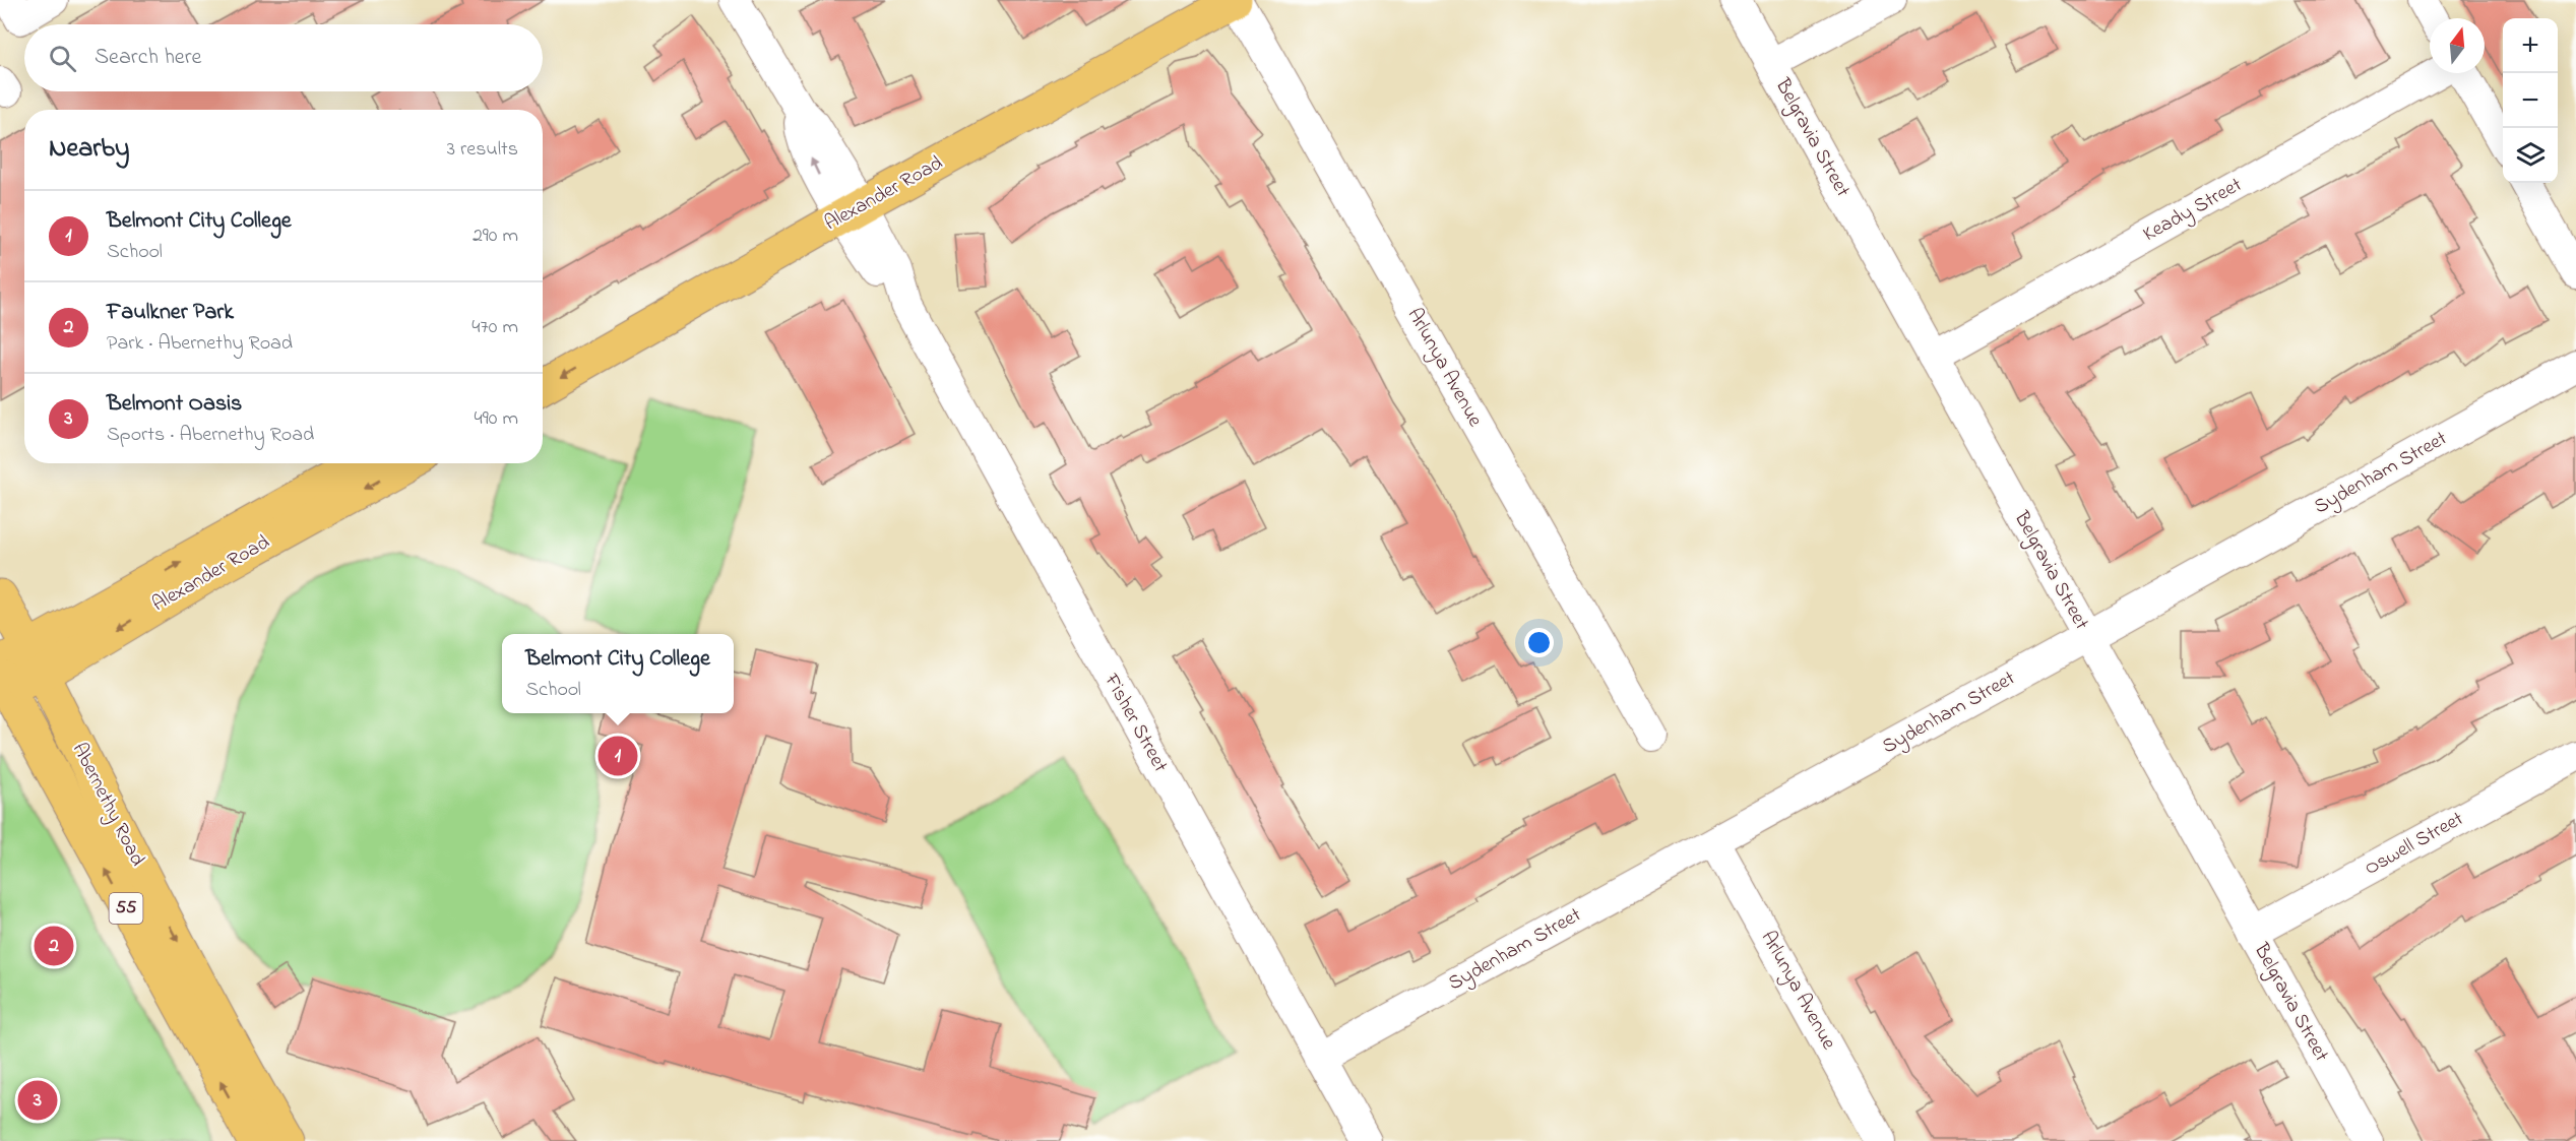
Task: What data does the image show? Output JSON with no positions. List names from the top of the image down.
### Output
{
  "streets": {
    "main road": ["Alexander Road", "Abernethy Road", "55"],
    "street": [
      "Belgravia Street",
      "Keady Street",
      "Arlunya Avenue",
      "Sydenham Street",
      "Fisher Street",
      "Oswell Street"
    ]
  },
  "crossings": [
    ["Belgravia Street", "Keady Street"],
    ["Belgravia Street", "Sydenham Street"],
    ["Belgravia Street", "Oswell Street"],
    ["Alexander Road", "Arlunya Avenue"],
    ["Alexander Road", "Fisher Street"],
    ["Alexander Road", "Abernethy Road"],
    ["Arlunya Avenue", "Sydenham Street"],
    ["Sydenham Street", "Fisher Street"]
  ],
  "north": "top",
  "page": {
    "map_buttons": ["+", "−"],
    "search": "Search here",
    "heading": ["Nearby", "3 results"],
    "list": [
      {
        "mark": "1",
        "name": "Belmont City College",
        "note": "School",
        "value": "290 m"
      },
      {
        "mark": "2",
        "name": "Faulkner Park",
        "note": "Park · Abernethy Road",
        "value": "470 m"
      },
      {
        "mark": "3",
        "name": "Belmont Oasis",
        "note": "Sports · Abernethy Road",
        "value": "490 m"
      }
    ],
    "popup": ["Belmont City College", "School"],
    "pins": ["1", "2", "3"]
  }
}
